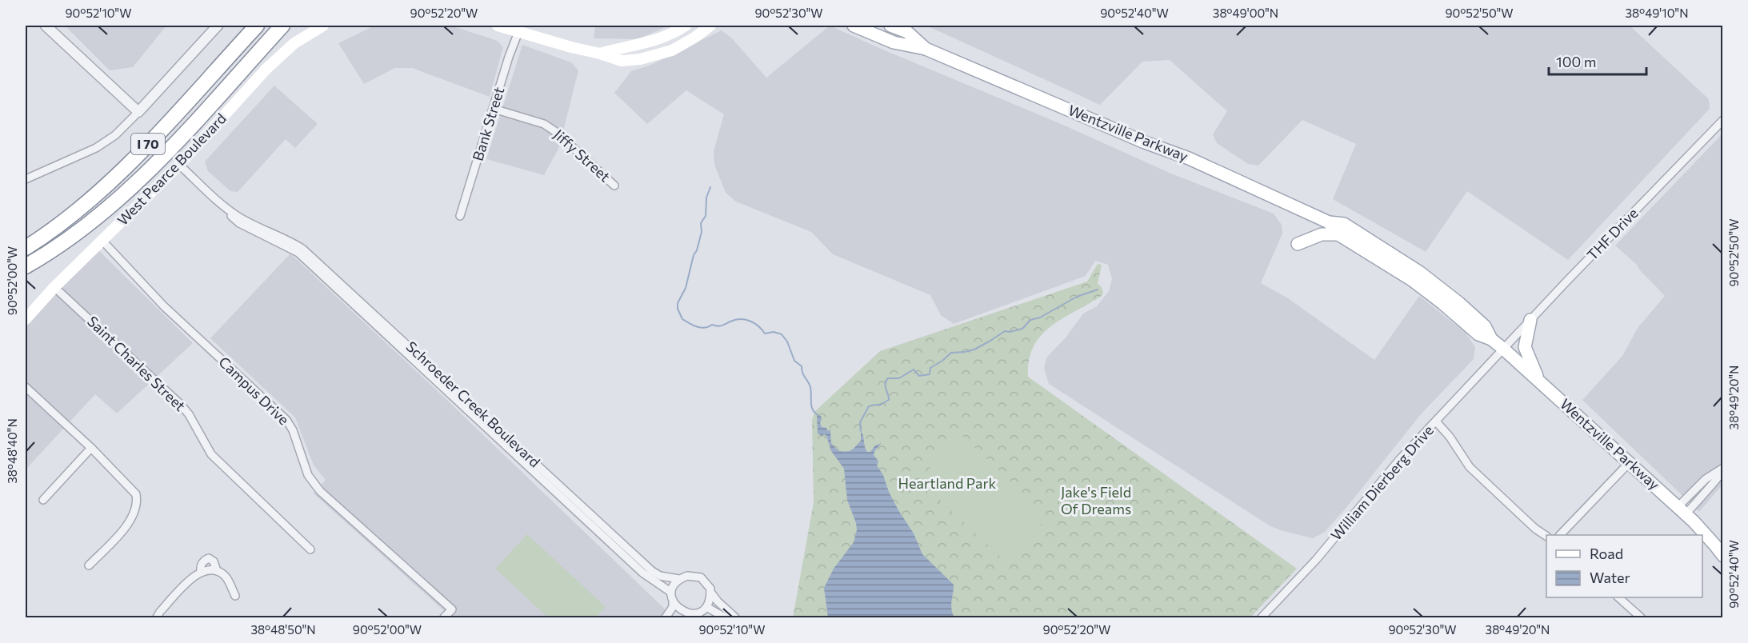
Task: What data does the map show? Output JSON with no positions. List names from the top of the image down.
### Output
{
  "streets": {
    "highway": ["I 70"],
    "main road": ["Wentzville Parkway", "West Pearce Boulevard"],
    "street": [
      "Bank Street",
      "Jiffy Street",
      "THF Drive",
      "Saint Charles Street",
      "Campus Drive",
      "Schroeder Creek Boulevard",
      "William Dierberg Drive"
    ]
  },
  "crossings": [
    ["Bank Street", "Jiffy Street"],
    ["Wentzville Parkway", "THF Drive"],
    ["Wentzville Parkway", "William Dierberg Drive"],
    ["West Pearce Boulevard", "Saint Charles Street"],
    ["West Pearce Boulevard", "Campus Drive"],
    ["West Pearce Boulevard", "Schroeder Creek Boulevard"],
    ["THF Drive", "William Dierberg Drive"]
  ],
  "parks": ["Heartland Park", "Jake's Field Of Dreams"],
  "legend": ["Road", "Water"],
  "scale_bar": "100 m",
  "coordinates": [
    "90°52'10\"W",
    "90°52'20\"W",
    "90°52'30\"W",
    "90°52'40\"W",
    "38°49'00\"N",
    "90°52'50\"W",
    "38°49'10\"N",
    "90°52'00\"W",
    "38°49'20\"N",
    "38°48'40\"N",
    "38°48'50\"N"
  ]
}
